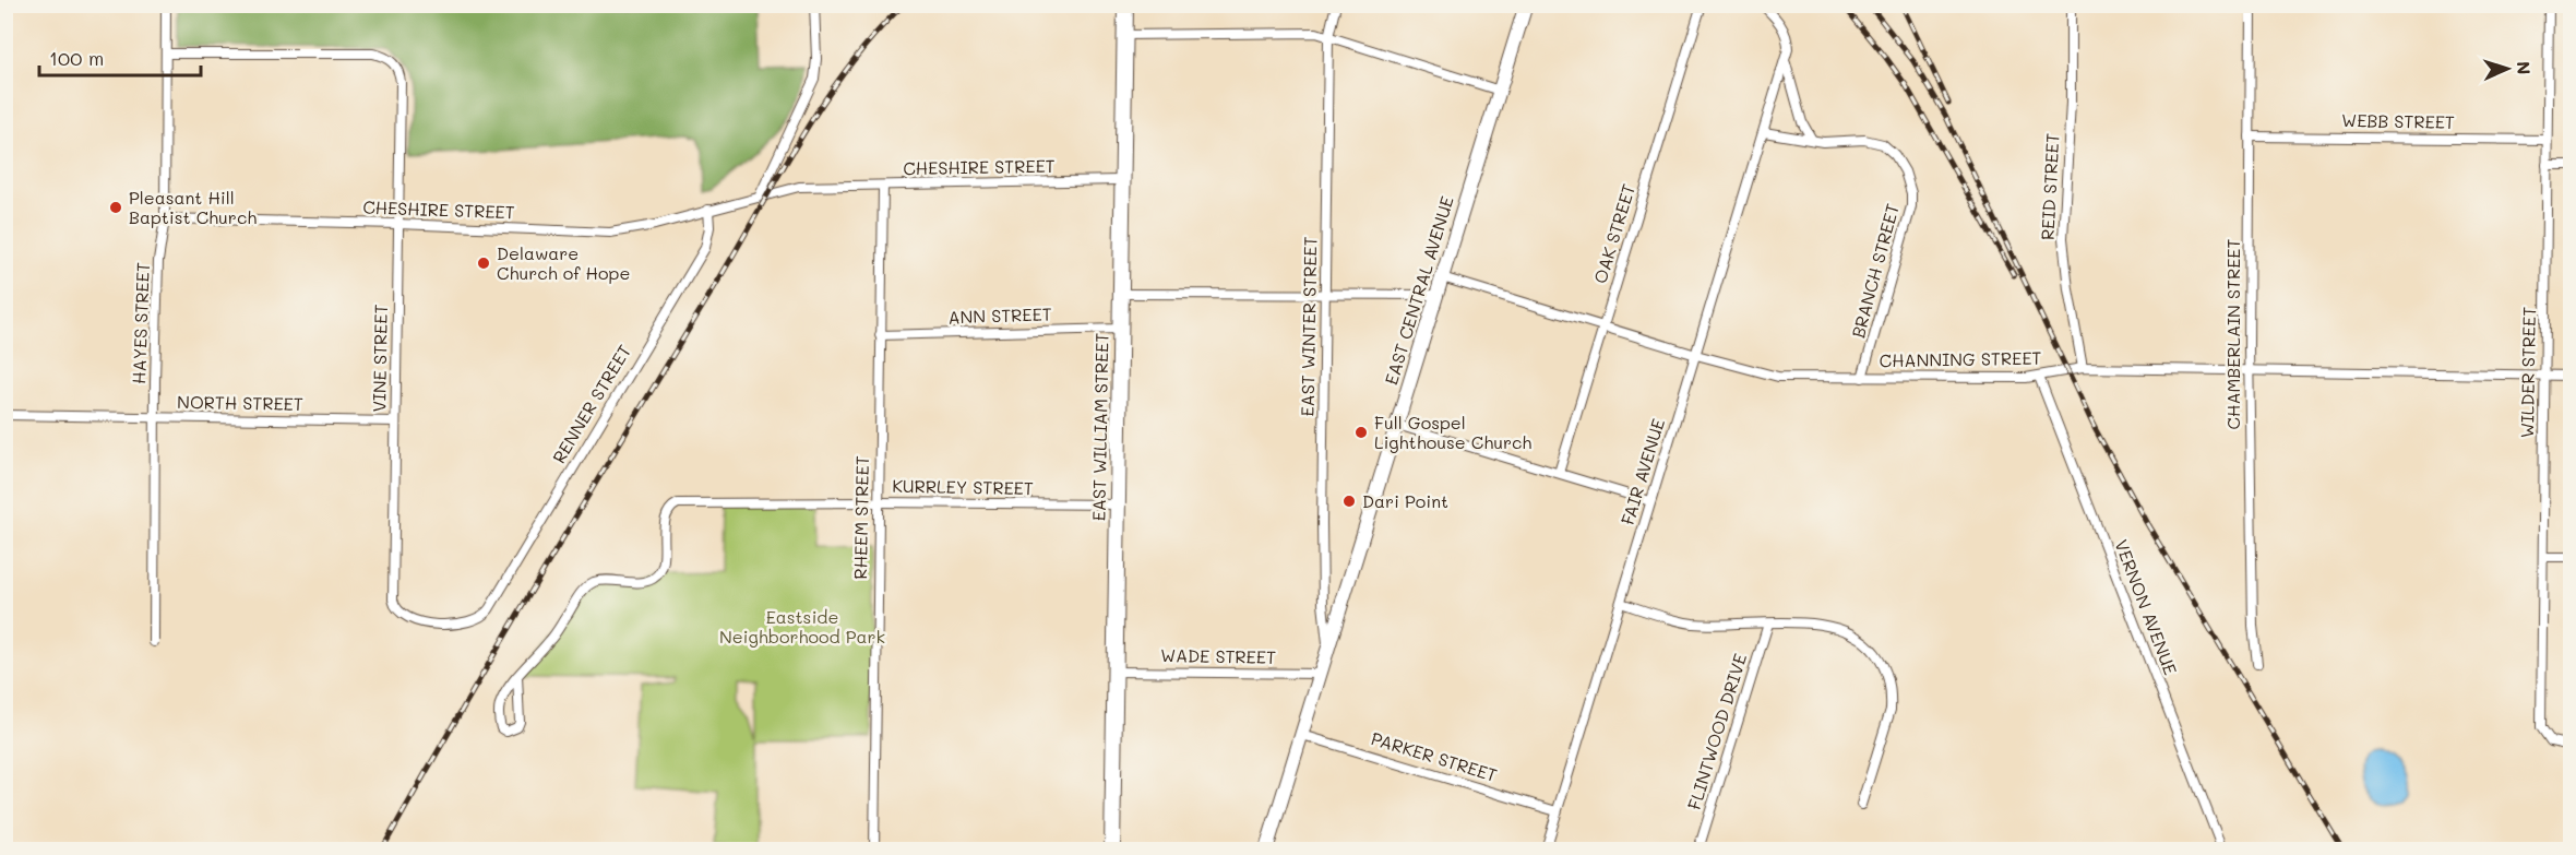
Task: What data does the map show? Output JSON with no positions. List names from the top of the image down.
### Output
{
  "streets": {
    "highway": ["EAST WILLIAM STREET"],
    "main road": ["EAST CENTRAL AVENUE"],
    "street": [
      "WEBB STREET",
      "CHESHIRE STREET",
      "REID STREET",
      "OAK STREET",
      "BRANCH STREET",
      "ANN STREET",
      "HAYES STREET",
      "EAST WINTER STREET",
      "CHAMBERLAIN STREET",
      "VINE STREET",
      "CHANNING STREET",
      "WILDER STREET",
      "NORTH STREET",
      "RENNER STREET",
      "FAIR AVENUE",
      "KURRLEY STREET",
      "RHEEM STREET",
      "VERNON AVENUE",
      "WADE STREET",
      "FLINTWOOD DRIVE",
      "PARKER STREET"
    ]
  },
  "crossings": [
    ["WEBB STREET", "CHAMBERLAIN STREET"],
    ["WEBB STREET", "WILDER STREET"],
    ["CHESHIRE STREET", "HAYES STREET"],
    ["CHESHIRE STREET", "VINE STREET"],
    ["CHESHIRE STREET", "RENNER STREET"],
    ["CHESHIRE STREET", "EAST WILLIAM STREET"],
    ["CHESHIRE STREET", "RHEEM STREET"],
    ["REID STREET", "CHANNING STREET"],
    ["OAK STREET", "CHANNING STREET"],
    ["BRANCH STREET", "CHANNING STREET"],
    ["BRANCH STREET", "FAIR AVENUE"],
    ["EAST CENTRAL AVENUE", "EAST WINTER STREET"],
    ["EAST CENTRAL AVENUE", "CHANNING STREET"],
    ["EAST CENTRAL AVENUE", "WADE STREET"],
    ["EAST CENTRAL AVENUE", "PARKER STREET"],
    ["ANN STREET", "EAST WILLIAM STREET"],
    ["ANN STREET", "RHEEM STREET"],
    ["HAYES STREET", "VINE STREET"],
    ["HAYES STREET", "NORTH STREET"],
    ["CHAMBERLAIN STREET", "CHANNING STREET"],
    ["VINE STREET", "NORTH STREET"],
    ["VINE STREET", "RENNER STREET"],
    ["CHANNING STREET", "WILDER STREET"],
    ["CHANNING STREET", "FAIR AVENUE"],
    ["CHANNING STREET", "VERNON AVENUE"],
    ["EAST WILLIAM STREET", "KURRLEY STREET"],
    ["EAST WILLIAM STREET", "WADE STREET"],
    ["FAIR AVENUE", "PARKER STREET"],
    ["KURRLEY STREET", "RHEEM STREET"]
  ],
  "parks": ["Eastside Neighborhood Park"],
  "places": [
    "Pleasant Hill Baptist Church",
    "Delaware Church of Hope",
    "Full Gospel Lighthouse Church",
    "Dari Point"
  ],
  "scale_bar": "100 m",
  "north": "right"
}
